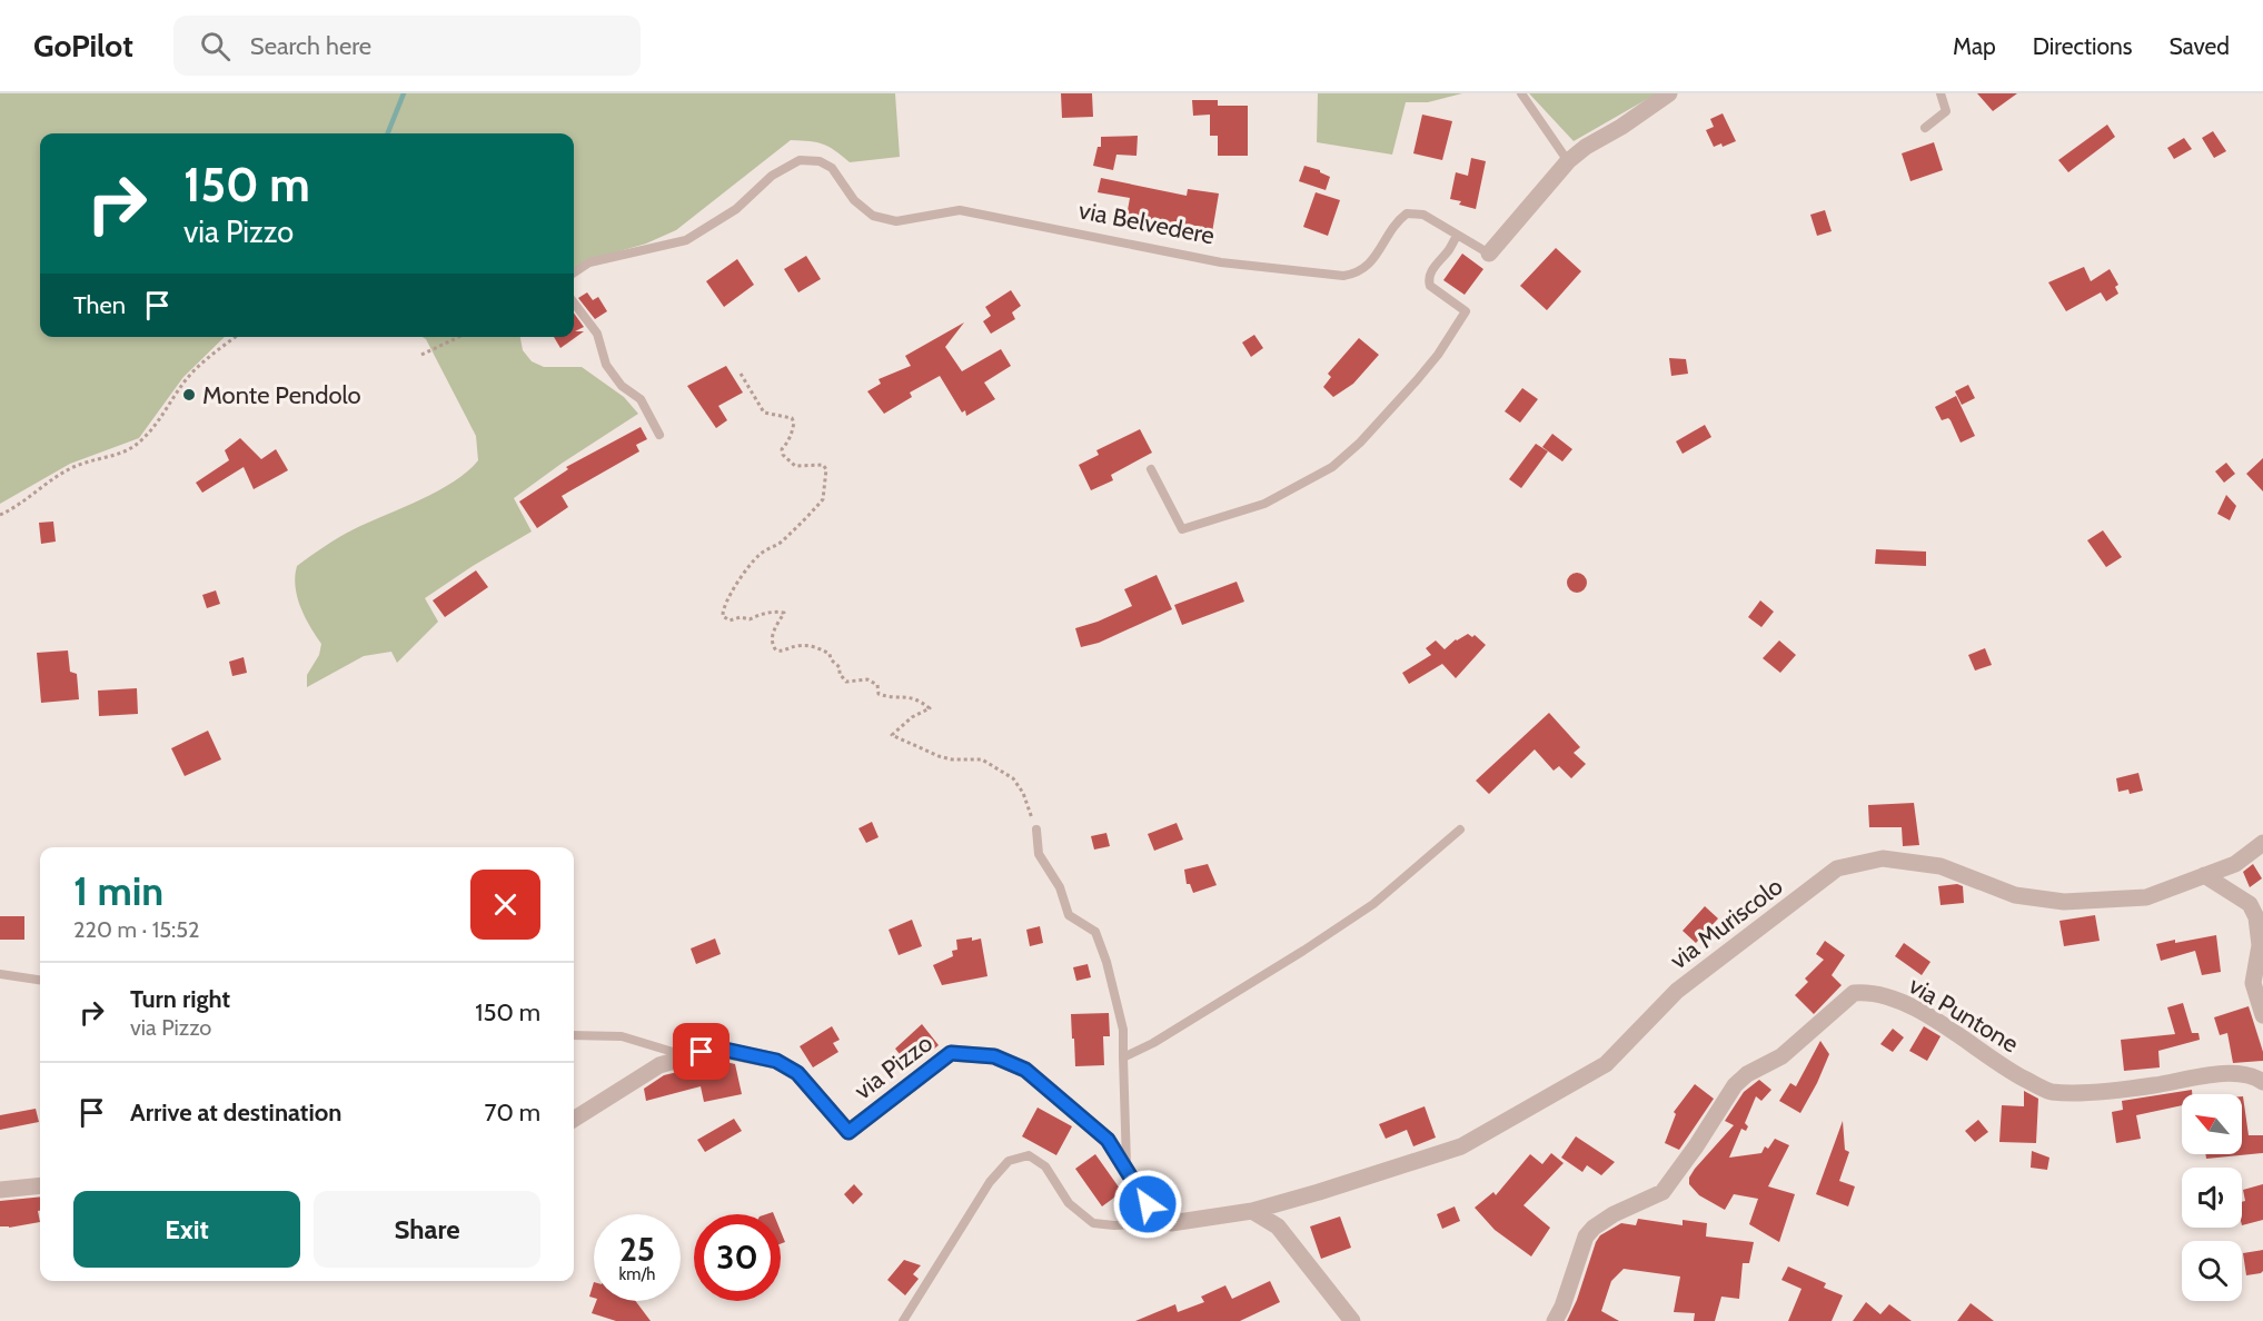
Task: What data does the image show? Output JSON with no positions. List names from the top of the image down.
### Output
{
  "streets": {
    "street": [
      "via Belvedere",
      "via Muriscolo",
      "via Puntone",
      "via Pizzo"
    ]
  },
  "places": ["Monte Pendolo"],
  "north": "top left",
  "page": {
    "header": "GoPilot",
    "search": "Search here",
    "nav": ["Map", "Directions", "Saved"],
    "turn": ["150 m", "via Pizzo"],
    "then": "Then",
    "heading": ["1 min", "220 m · 15:52"],
    "list": [
      {
        "name": "Turn right",
        "note": "via Pizzo",
        "value": "150 m"
      },
      {
        "name": "Arrive at destination",
        "value": "70 m"
      }
    ],
    "buttons": ["Exit", "Share"],
    "speed": "25 km/h",
    "limit": "30"
  }
}
